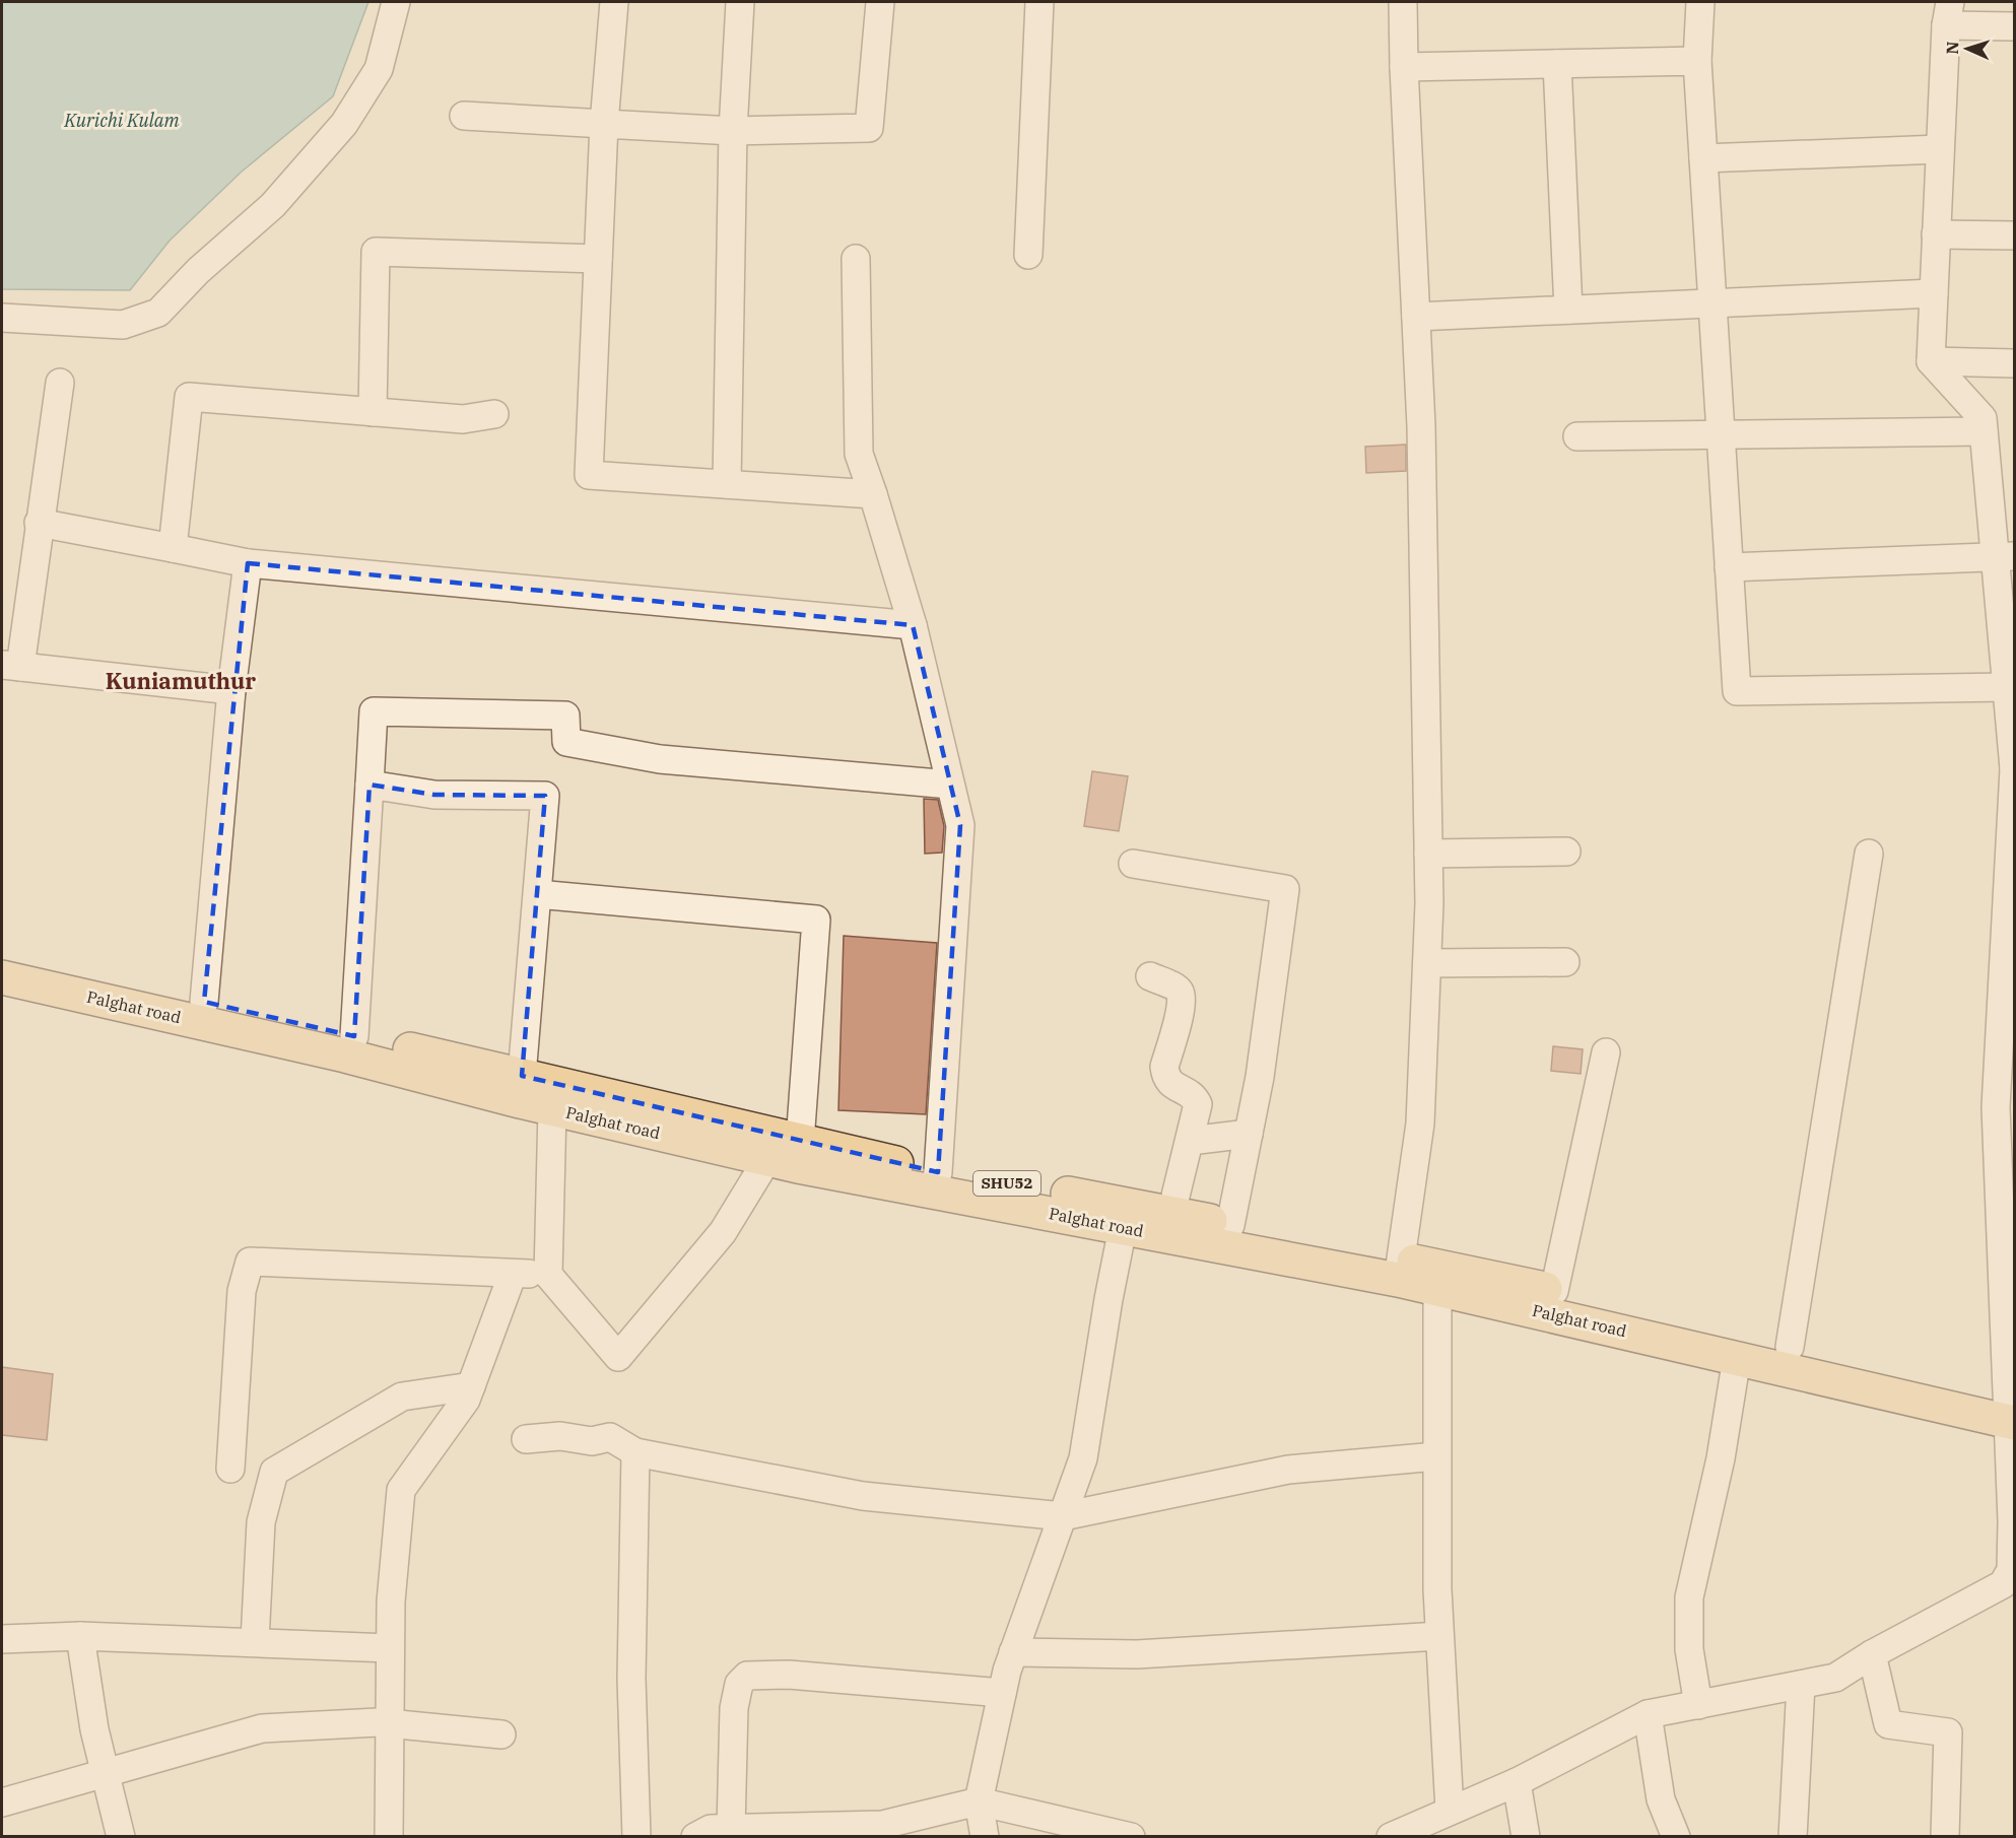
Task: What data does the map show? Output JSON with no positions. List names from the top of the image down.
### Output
{
  "streets": {
    "main road": ["Palghat road", "SHU52"]
  },
  "districts": ["Kuniamuthur"],
  "water": ["Kurichi Kulam"],
  "north": "left"
}
